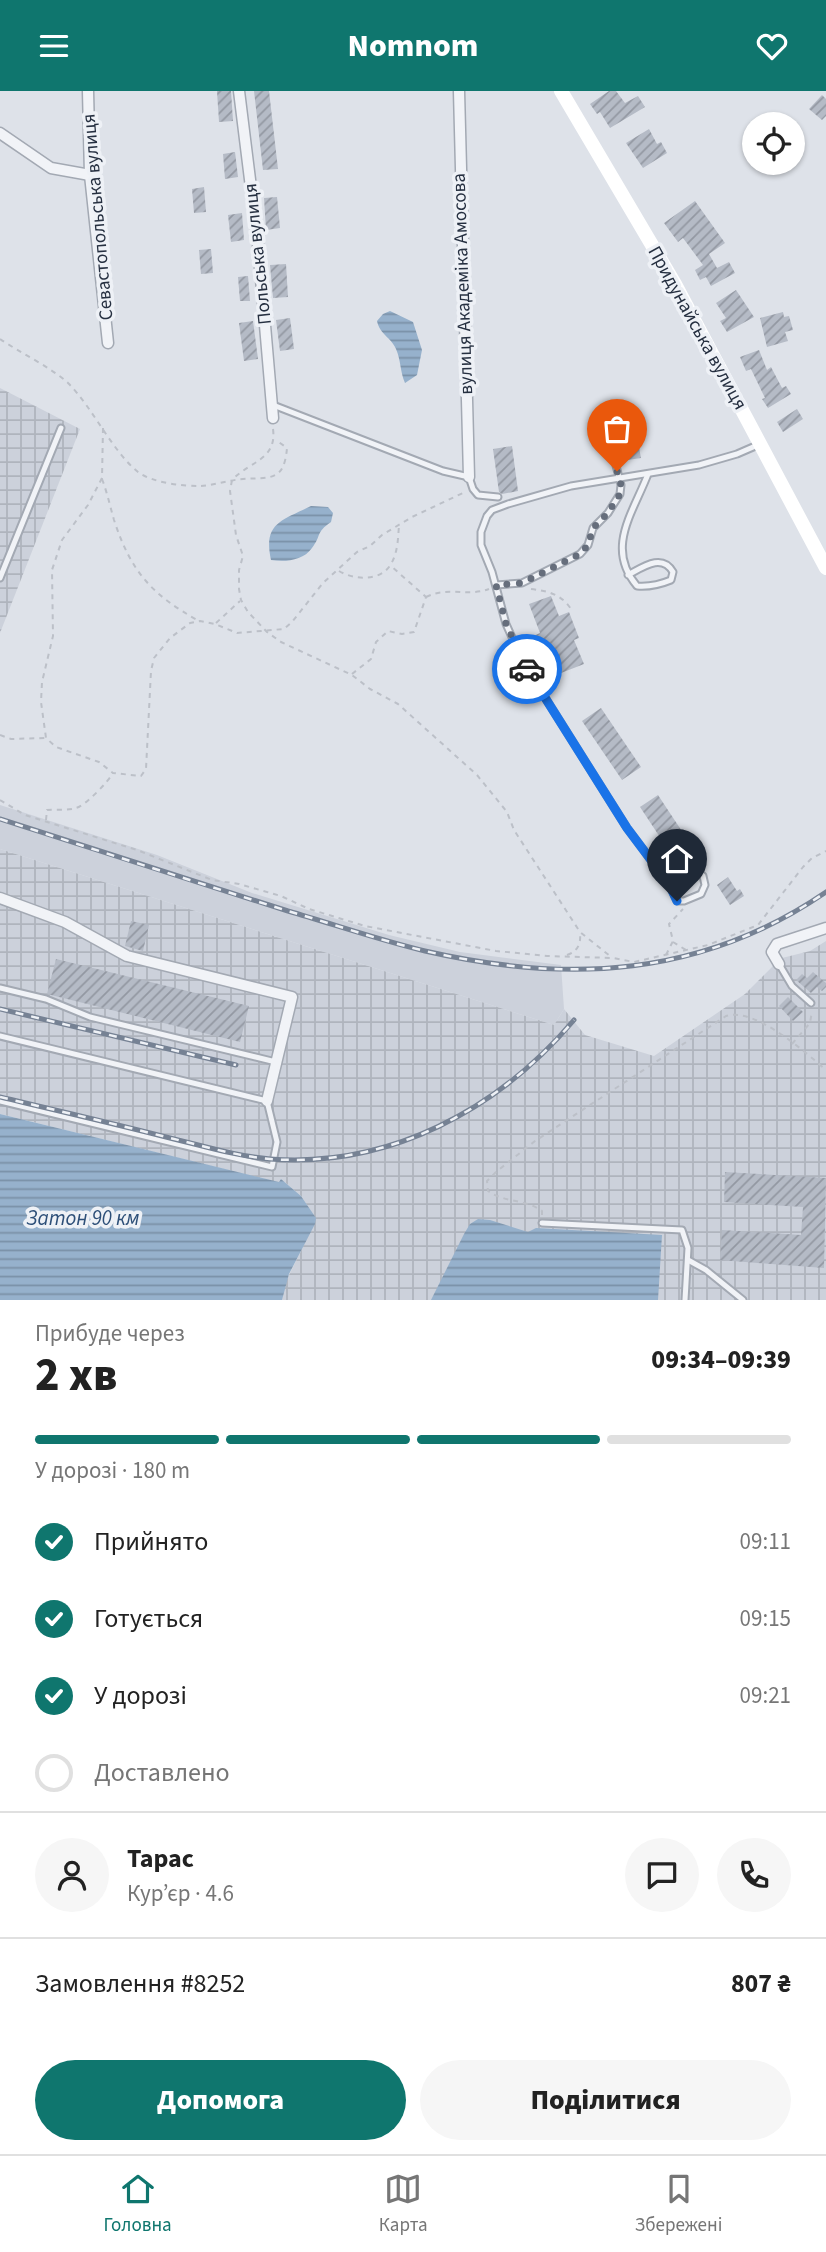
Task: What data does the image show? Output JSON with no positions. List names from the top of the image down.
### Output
{
  "streets": {
    "main road": ["Придунайська вулиця"],
    "street": ["Севастопольська вулиця", "Польська вулиця", "вулиця Академіка Амосова"]
  },
  "water": ["Затон 90 км"],
  "page": {
    "header": "Nomnom",
    "heading": ["2 хв", "Прибуде через", "09:34–09:39"],
    "panel": [
      "Тарас",
      "Кур’єр · 4.6",
      "Замовлення #8252",
      "807 ₴"
    ],
    "bar": "У дорозі · 180 m",
    "list": [
      ["Прийнято", "09:11"],
      ["Готується", "09:15"],
      ["У дорозі", "09:21"],
      "Доставлено"
    ],
    "buttons": ["Допомога", "Поділитися"],
    "tabs": ["Головна", "Карта", "Збережені"]
  }
}
